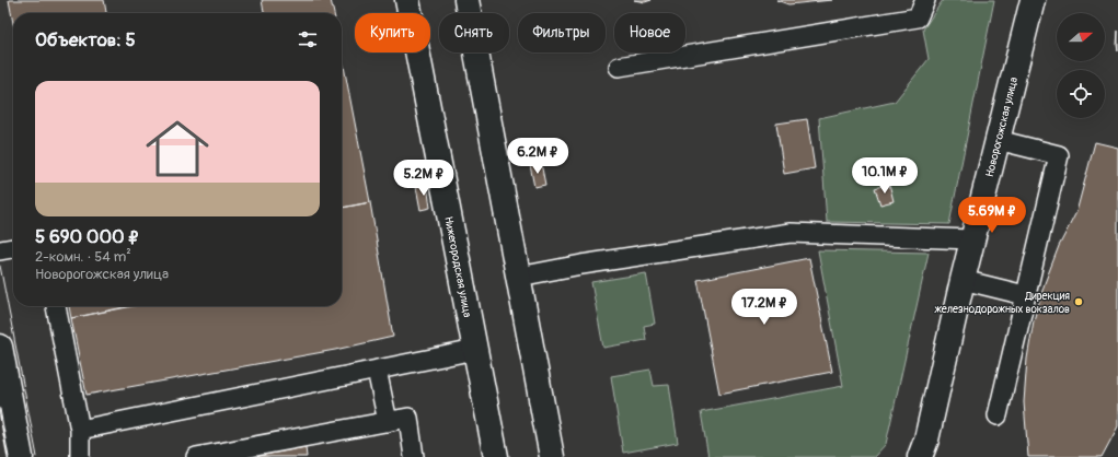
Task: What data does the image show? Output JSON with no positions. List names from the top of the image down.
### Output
{
  "streets": {
    "main road": ["Новорогожская улица", "Нижегородская улица"]
  },
  "places": ["Дирекция железнодорожных вокзалов"],
  "north": "right",
  "page": {
    "chip": [
      "Купить",
      "Снять",
      "Фильтры",
      "Новое"
    ],
    "heading": "Объектов: 5",
    "list": [
      {
        "name": "5 690 000 ₽",
        "note": "2-комн. · 54 m² · Новорогожская улица"
      }
    ],
    "price": [
      "6.2M ₽",
      "10.1M ₽",
      "5.2M ₽",
      "5.69M ₽",
      "17.2M ₽"
    ]
  }
}
